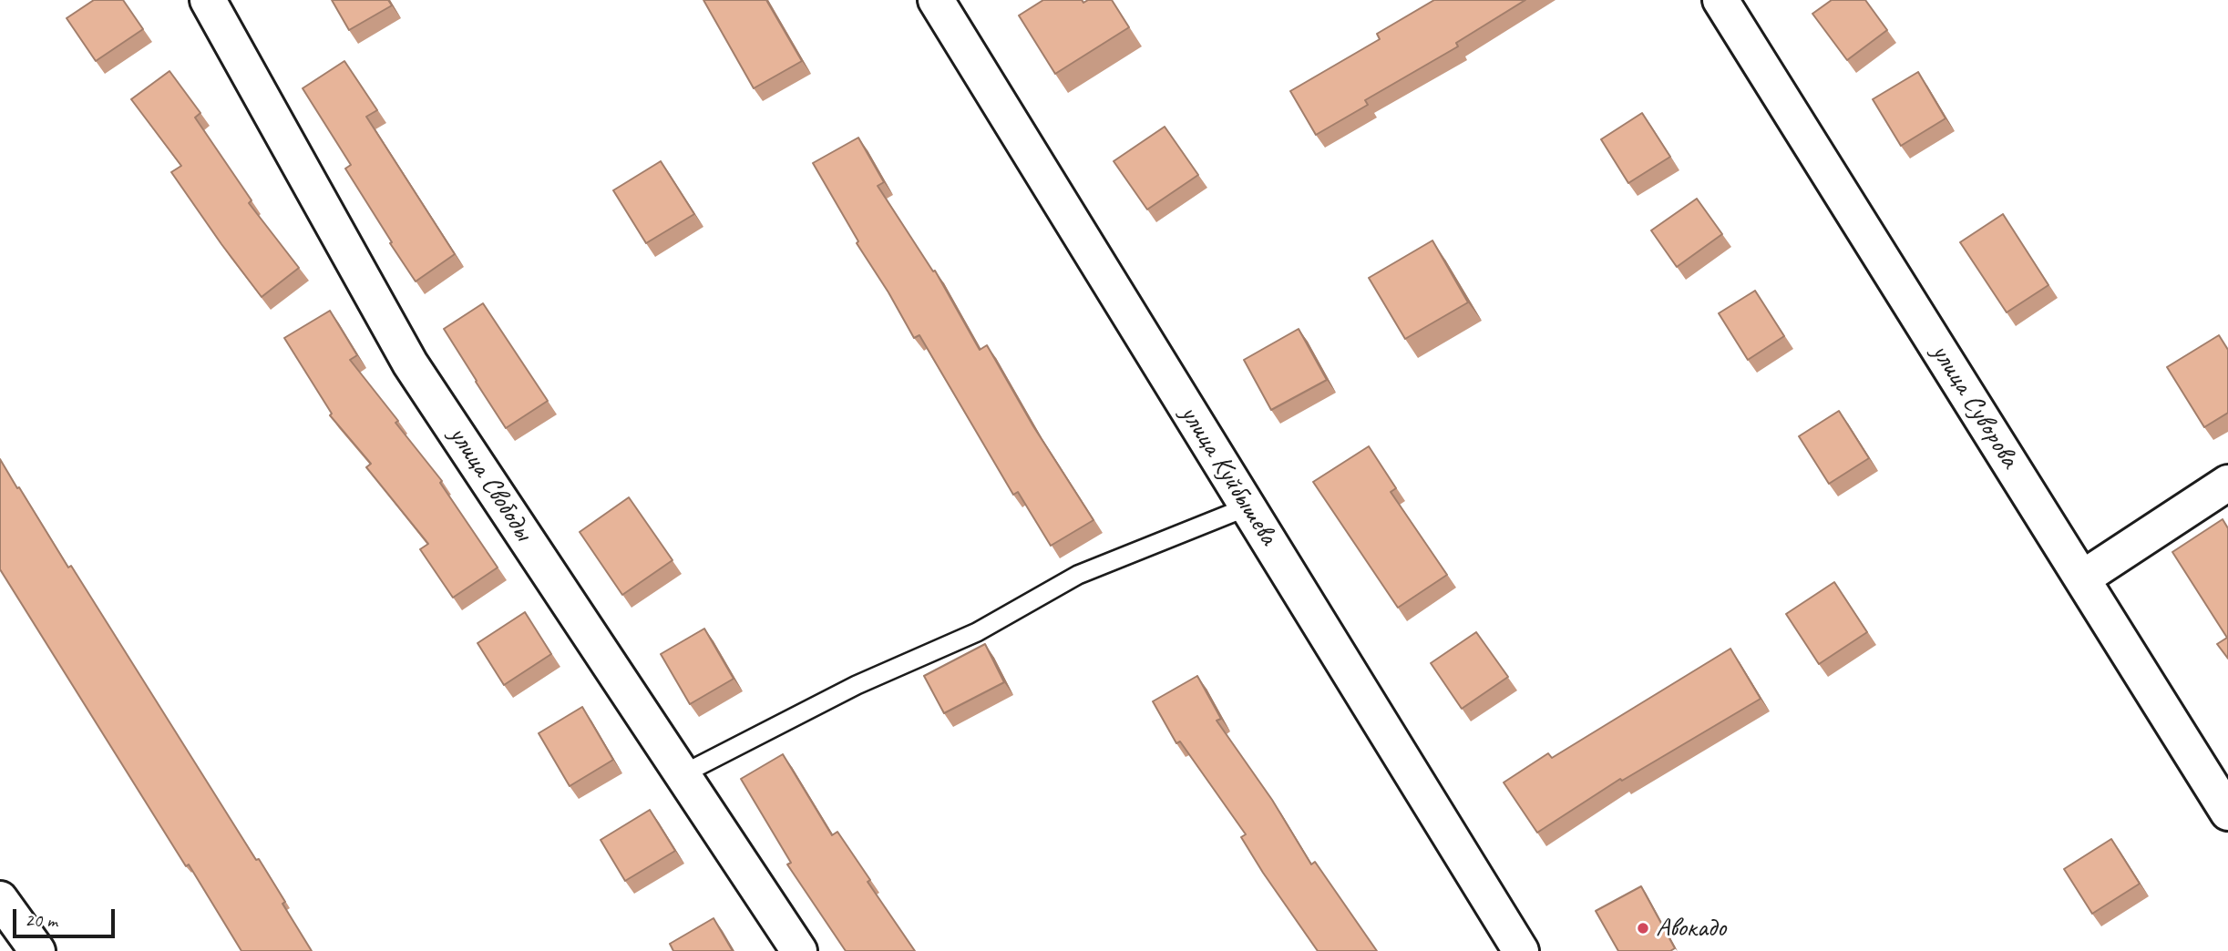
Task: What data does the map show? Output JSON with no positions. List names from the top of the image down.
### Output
{
  "streets": {
    "street": ["улица Суворова", "улица Куйбышева", "улица Свободы"]
  },
  "places": ["Авокадо"],
  "scale_bar": "20 m"
}
